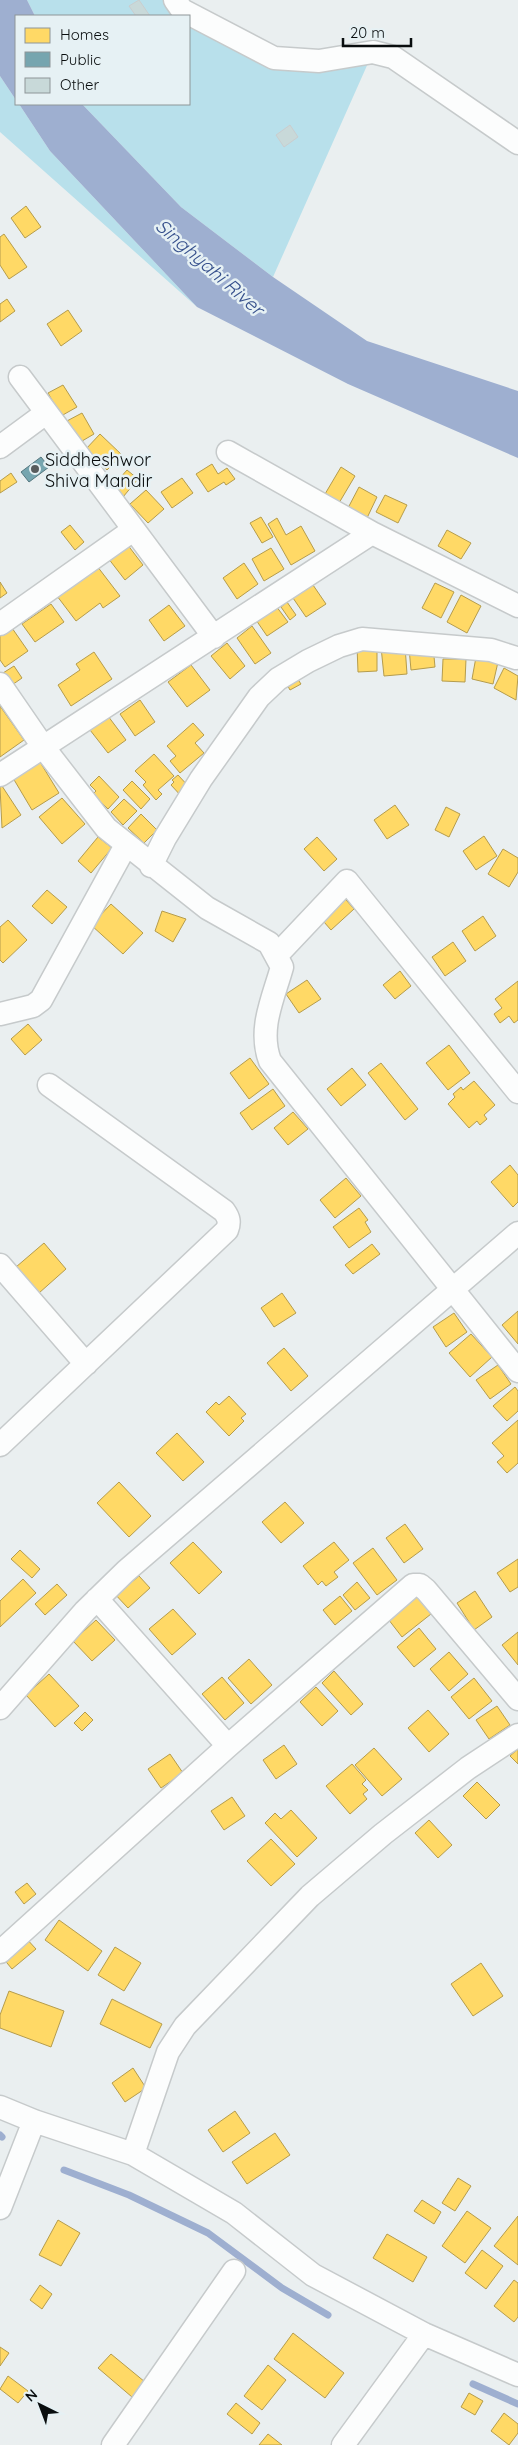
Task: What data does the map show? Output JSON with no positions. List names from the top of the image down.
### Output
{
  "water": ["Singhyahi River"],
  "places": ["Siddheshwor Shiva Mandir"],
  "legend": ["Homes", "Public", "Other"],
  "scale_bar": "20 m",
  "north": "top left"
}
